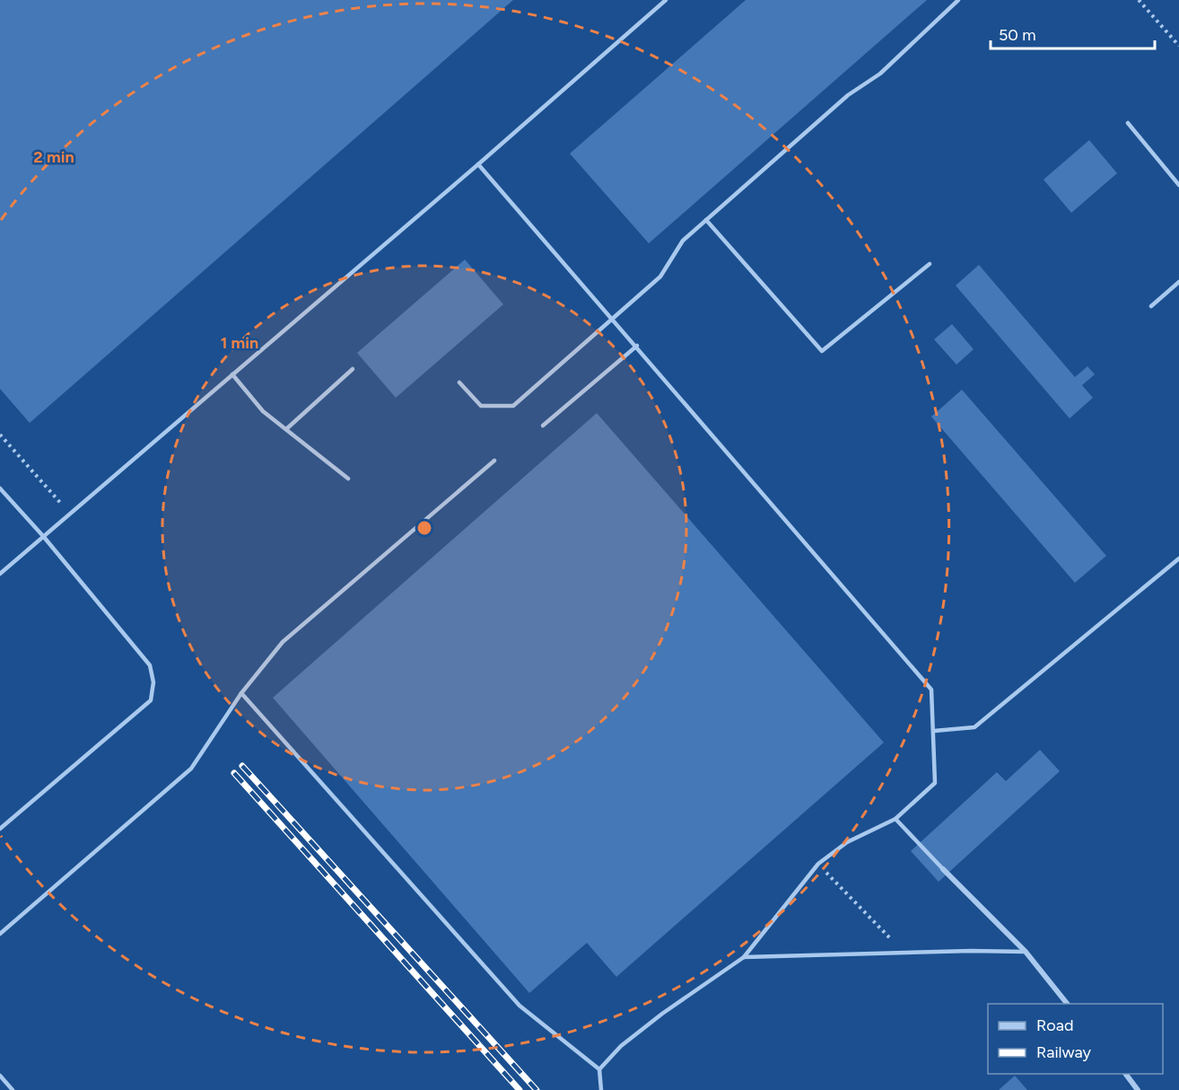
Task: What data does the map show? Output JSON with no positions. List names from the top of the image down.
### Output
{
  "legend": ["Road", "Railway"],
  "scale_bar": "50 m",
  "rings": ["2 min", "1 min"]
}
